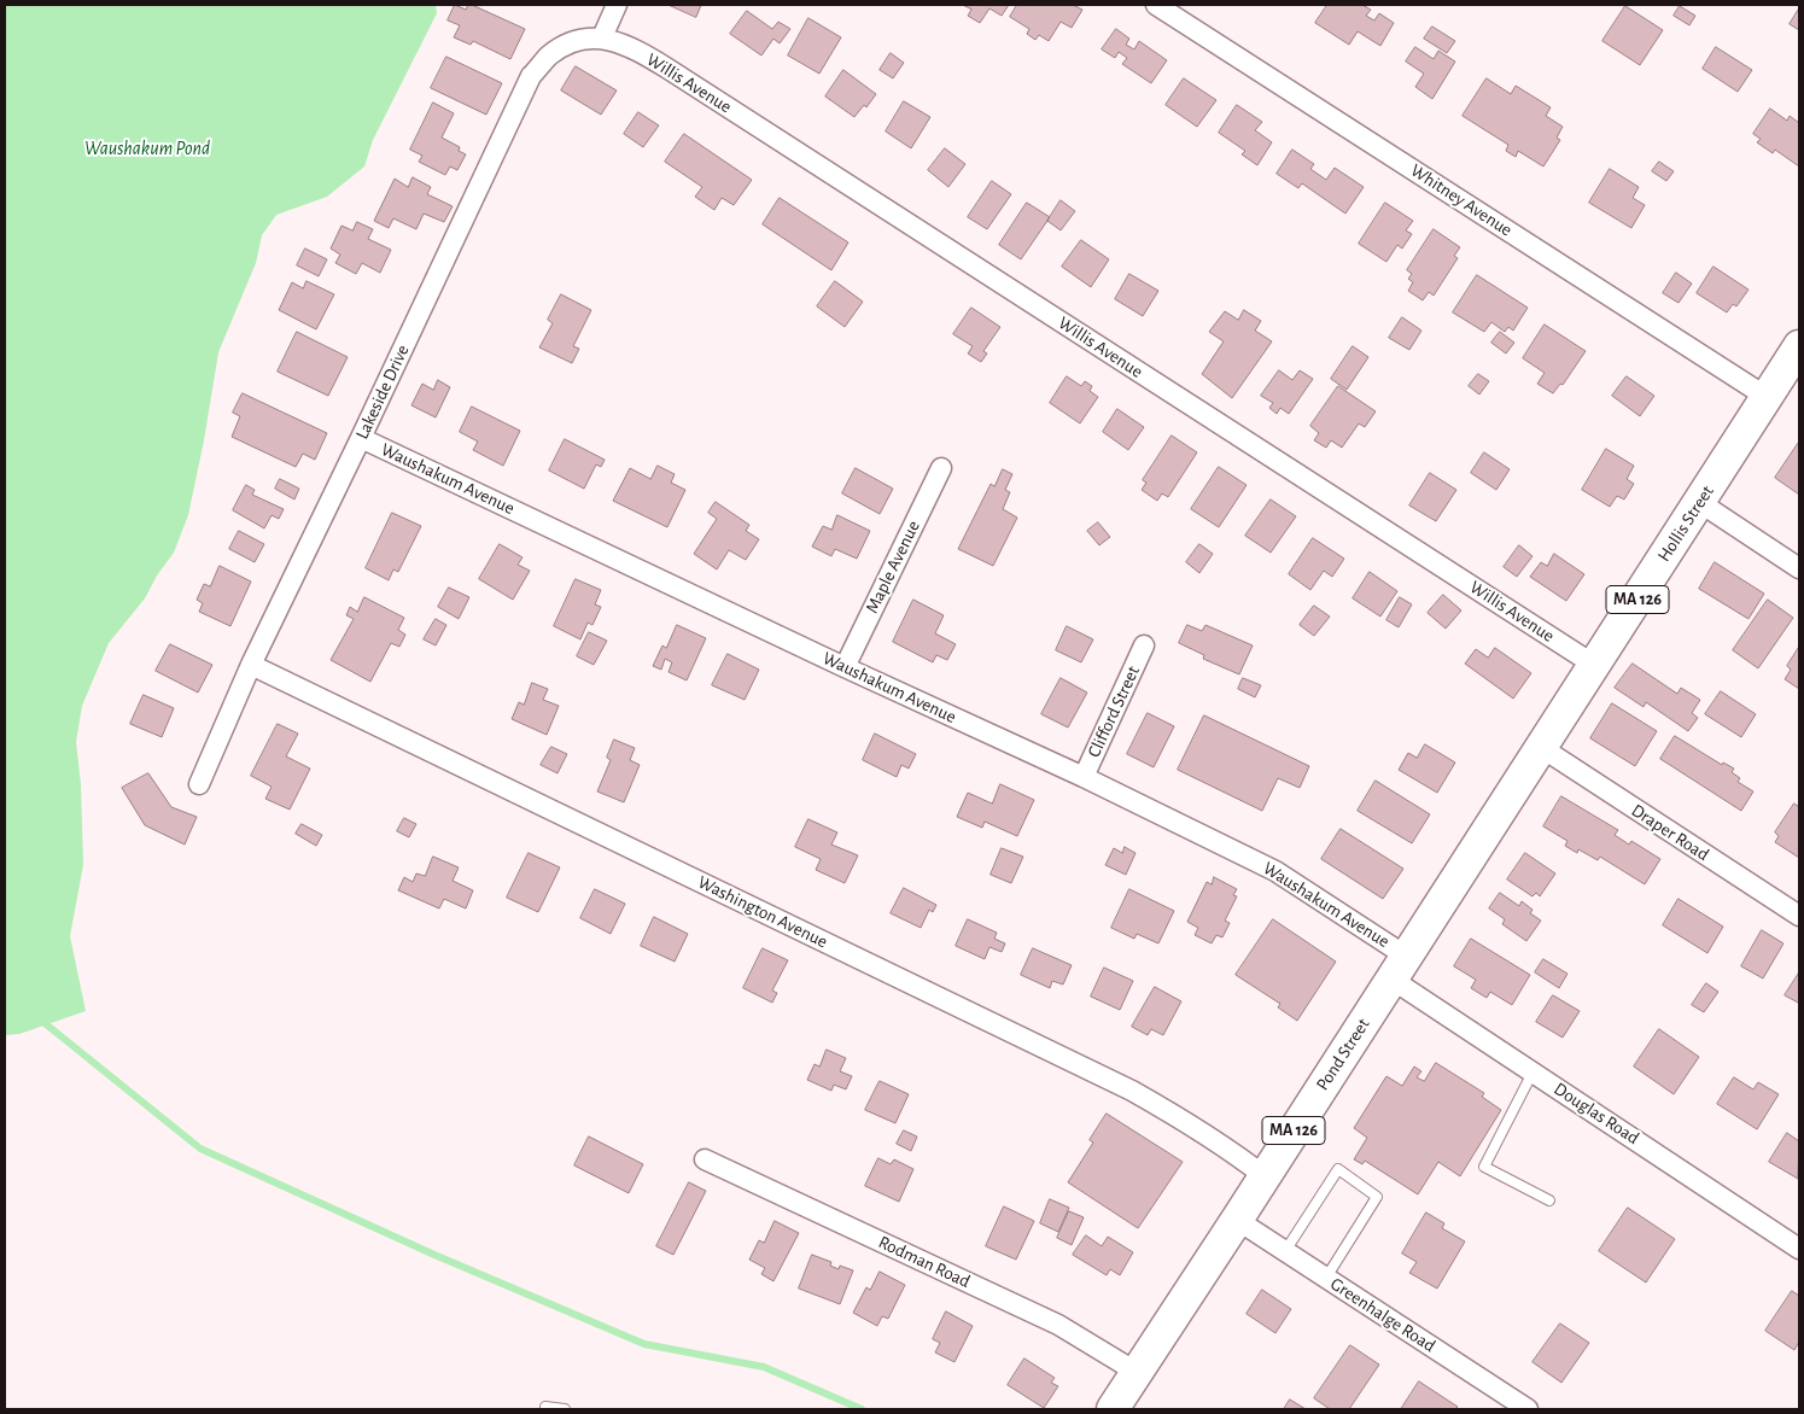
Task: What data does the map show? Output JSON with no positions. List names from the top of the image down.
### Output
{
  "streets": {
    "main road": ["Hollis Street", "MA 126", "Pond Street"],
    "street": [
      "Willis Avenue",
      "Whitney Avenue",
      "Lakeside Drive",
      "Waushakum Avenue",
      "Maple Avenue",
      "Clifford Street",
      "Draper Road",
      "Washington Avenue",
      "Douglas Road",
      "Rodman Road",
      "Greenhalge Road"
    ]
  },
  "crossings": [
    ["Willis Avenue", "Lakeside Drive"],
    ["Willis Avenue", "Hollis Street"],
    ["Whitney Avenue", "Hollis Street"],
    ["Lakeside Drive", "Waushakum Avenue"],
    ["Lakeside Drive", "Washington Avenue"],
    ["Waushakum Avenue", "Maple Avenue"],
    ["Waushakum Avenue", "Clifford Street"],
    ["Waushakum Avenue", "Pond Street"],
    ["Waushakum Avenue", "Douglas Road"],
    ["Hollis Street", "Draper Road"],
    ["Hollis Street", "Pond Street"],
    ["Washington Avenue", "Pond Street"],
    ["Pond Street", "Douglas Road"],
    ["Pond Street", "Rodman Road"],
    ["Pond Street", "Greenhalge Road"]
  ],
  "water": ["Waushakum Pond"]
}
